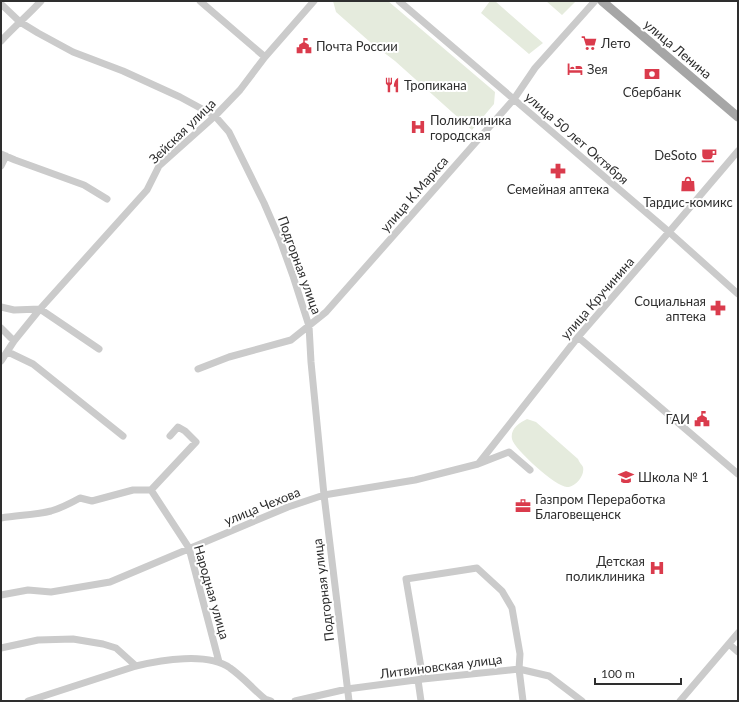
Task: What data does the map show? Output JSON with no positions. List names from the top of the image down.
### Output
{
  "streets": {
    "main road": ["улица Ленина"],
    "street": [
      "Зейская улица",
      "улица 50 лет Октября",
      "улица К.Маркса",
      "Подгорная улица",
      "улица Кручинина",
      "улица Чехова",
      "Народная улица",
      "Литвиновская улица"
    ]
  },
  "crossings": [
    ["Зейская улица", "Подгорная улица"],
    ["улица 50 лет Октября", "улица К.Маркса"],
    ["улица 50 лет Октября", "улица Кручинина"],
    ["улица К.Маркса", "Подгорная улица"],
    ["Подгорная улица", "улица Чехова"],
    ["Подгорная улица", "Литвиновская улица"],
    ["улица Кручинина", "улица Чехова"],
    ["улица Чехова", "Народная улица"]
  ],
  "places": {
    "supermarket": ["Лето"],
    "public building": ["Почта России", "ГАИ"],
    "hotel": ["Зея"],
    "bank": ["Сбербанк"],
    "restaurant": ["Тропикана"],
    "hospital": ["Поликлиника городская", "Детская поликлиника"],
    "cafe": ["DeSoto"],
    "pharmacy": ["Семейная аптека", "Социальная аптека"],
    "shop": ["Тардис-комикс"],
    "school or university": ["Школа № 1"],
    "office": ["Газпром Переработка Благовещенск"]
  },
  "scale_bar": "100 m"
}
